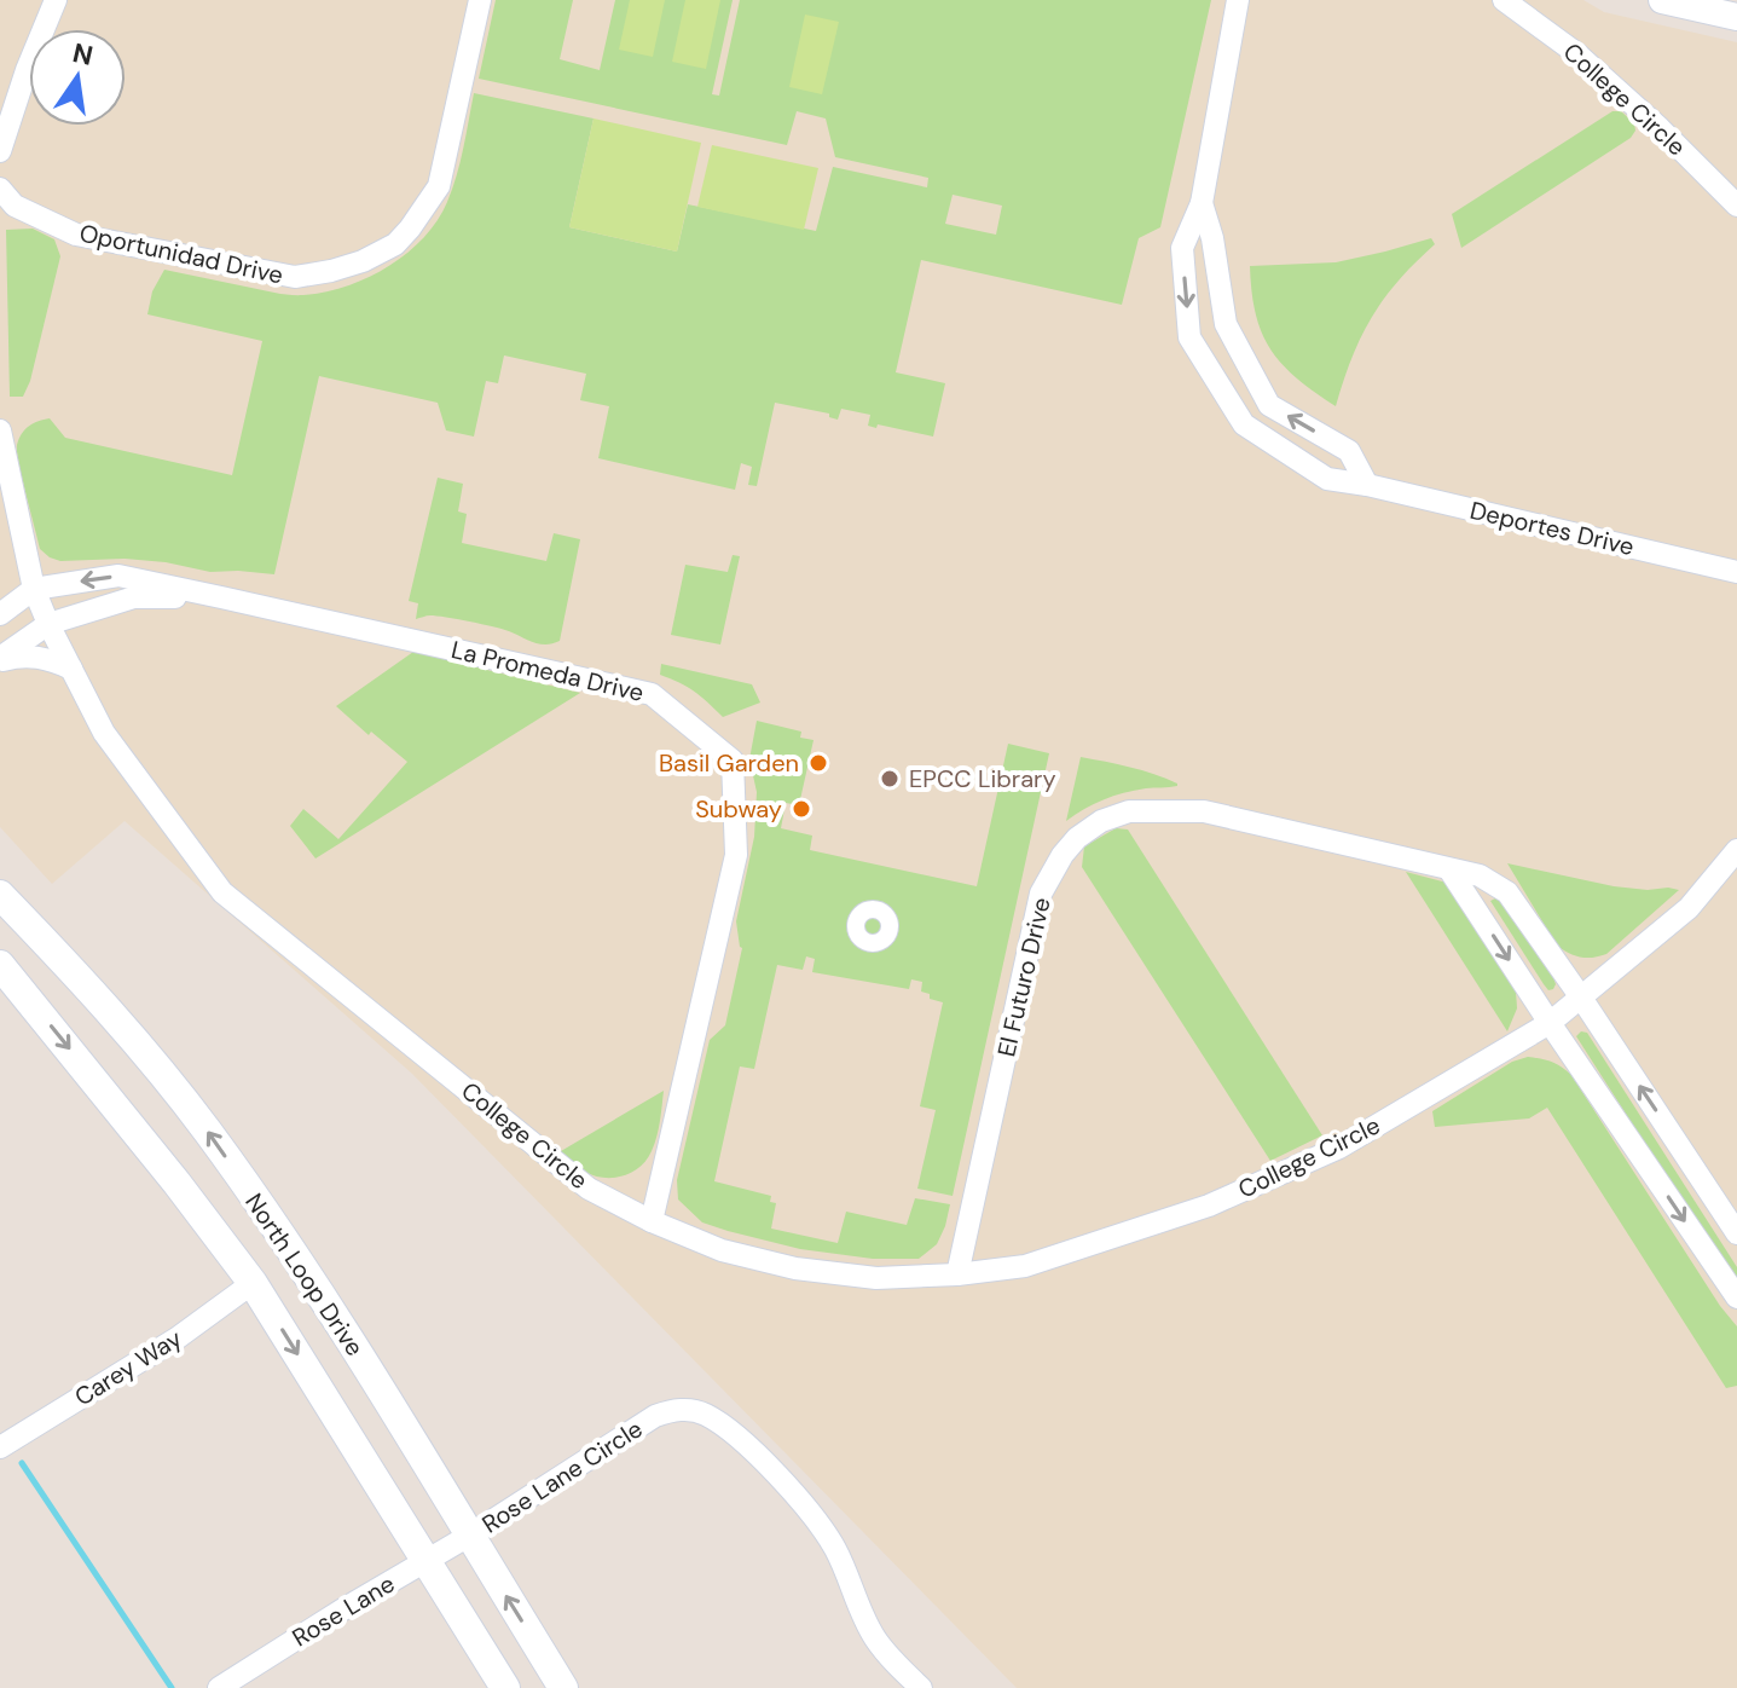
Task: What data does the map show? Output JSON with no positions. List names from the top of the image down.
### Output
{
  "streets": {
    "main road": ["North Loop Drive"],
    "street": [
      "College Circle",
      "Oportunidad Drive",
      "Deportes Drive",
      "La Promeda Drive",
      "El Futuro Drive",
      "Carey Way",
      "Rose Lane Circle",
      "Rose Lane"
    ]
  },
  "crossings": [
    ["College Circle", "La Promeda Drive"],
    ["College Circle", "El Futuro Drive"],
    ["North Loop Drive", "Carey Way"],
    ["North Loop Drive", "Rose Lane Circle"],
    ["North Loop Drive", "Rose Lane"],
    ["Rose Lane Circle", "Rose Lane"]
  ],
  "places": ["Basil Garden", "EPCC Library", "Subway"],
  "north": "top"
}
